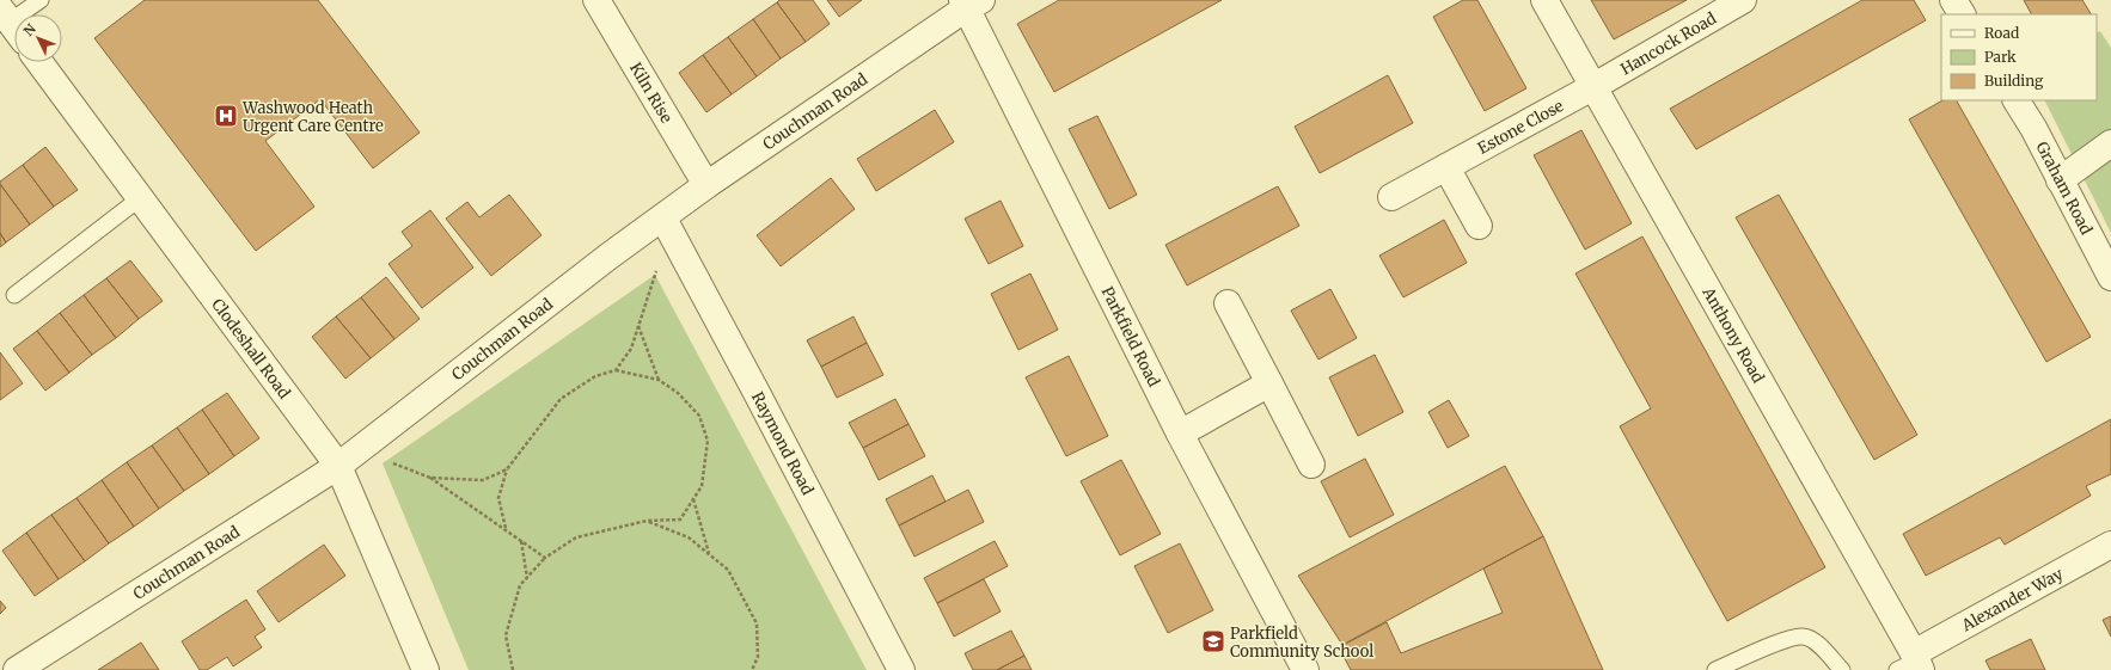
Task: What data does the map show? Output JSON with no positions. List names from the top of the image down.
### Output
{
  "streets": {
    "street": [
      "Hancock Road",
      "Kiln Rise",
      "Couchman Road",
      "Estone Close",
      "Graham Road",
      "Anthony Road",
      "Parkfield Road",
      "Clodeshall Road",
      "Raymond Road",
      "Alexander Way"
    ]
  },
  "crossings": [
    ["Hancock Road", "Estone Close"],
    ["Hancock Road", "Anthony Road"],
    ["Kiln Rise", "Couchman Road"],
    ["Couchman Road", "Parkfield Road"],
    ["Couchman Road", "Clodeshall Road"],
    ["Couchman Road", "Raymond Road"],
    ["Estone Close", "Anthony Road"],
    ["Anthony Road", "Alexander Way"]
  ],
  "places": {
    "hospital": ["Washwood Heath Urgent Care Centre"],
    "school or university": ["Parkfield Community School"]
  },
  "legend": ["Road", "Park", "Building"],
  "north": "top left"
}
